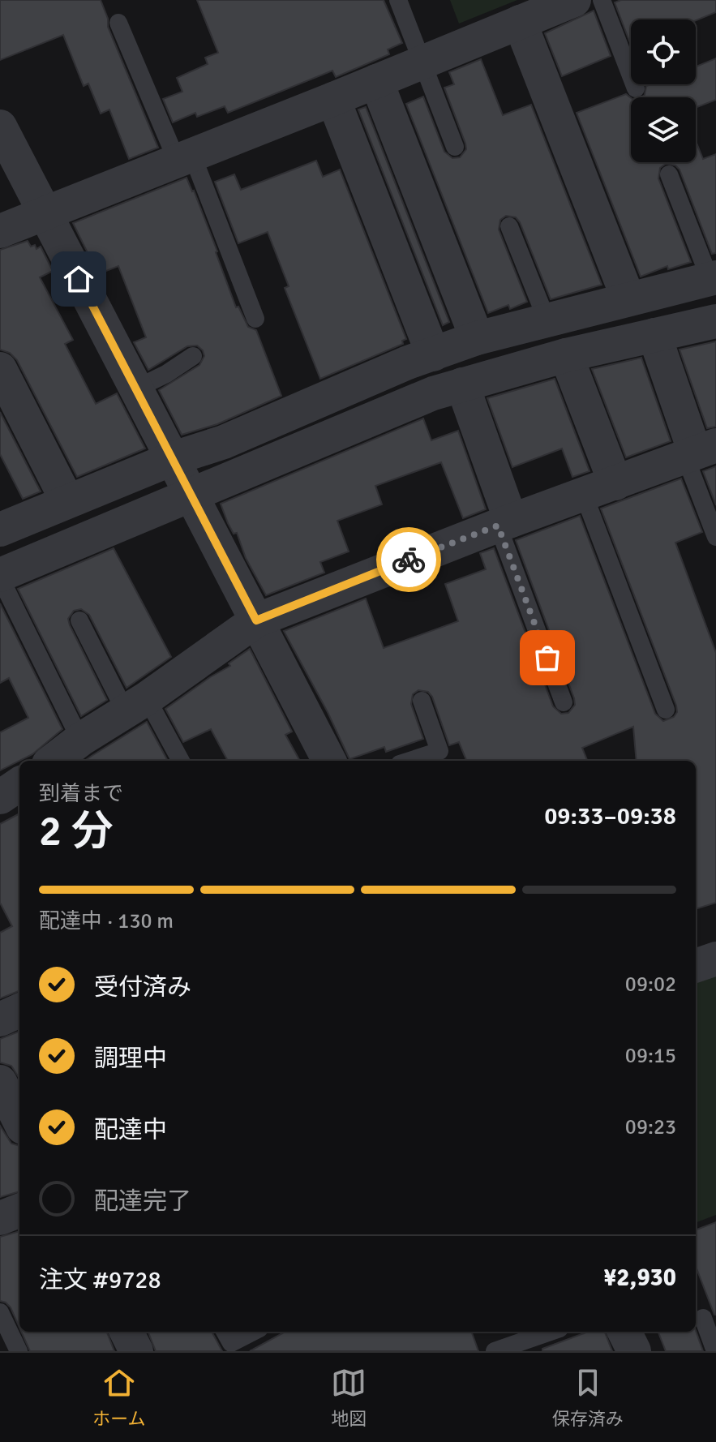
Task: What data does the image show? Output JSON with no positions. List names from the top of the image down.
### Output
{
  "page": {
    "heading": ["2 分", "到着まで", "09:33–09:38"],
    "panel": ["注文 #9728", "¥2,930"],
    "bar": "配達中 · 130 m",
    "list": [
      ["受付済み", "09:02"],
      ["調理中", "09:15"],
      ["配達中", "09:23"],
      "配達完了"
    ],
    "tabs": ["ホーム", "地図", "保存済み"]
  }
}
